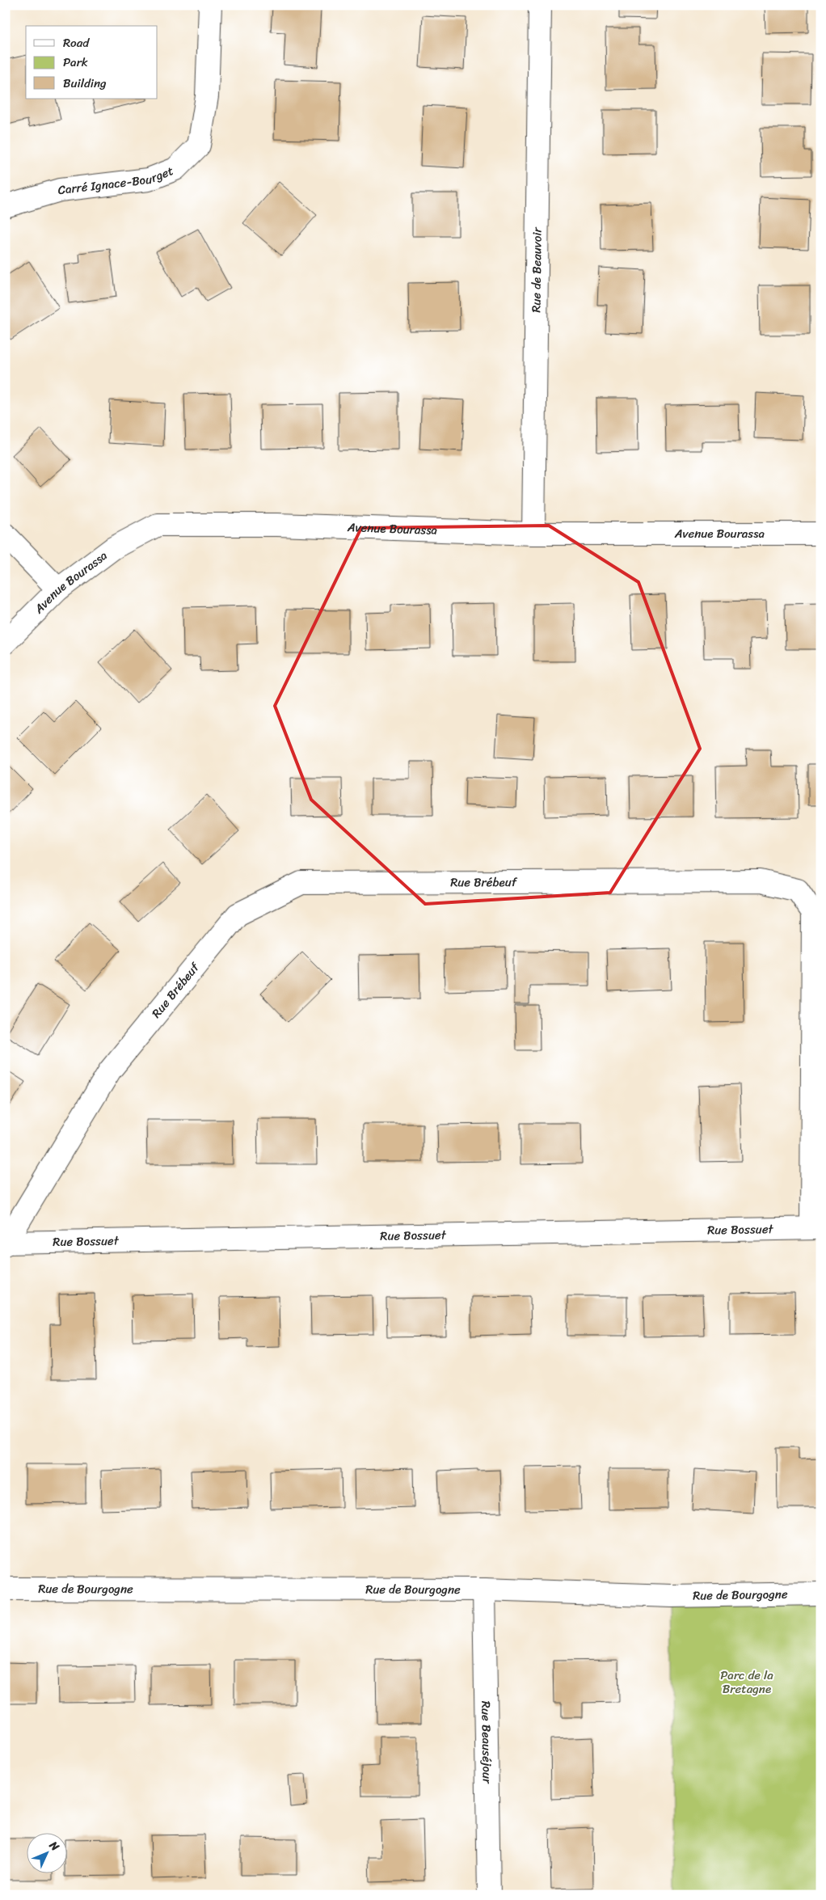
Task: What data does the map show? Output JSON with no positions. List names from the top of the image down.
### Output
{
  "streets": {
    "street": [
      "Carré Ignace-Bourget",
      "Rue de Beauvoir",
      "Avenue Bourassa",
      "Rue Brébeuf",
      "Rue Bossuet",
      "Rue de Bourgogne",
      "Rue Beauséjour"
    ]
  },
  "crossings": [
    ["Rue de Beauvoir", "Avenue Bourassa"],
    ["Rue Brébeuf", "Rue Bossuet"],
    ["Rue de Bourgogne", "Rue Beauséjour"]
  ],
  "parks": ["Parc de la Bretagne"],
  "legend": ["Road", "Park", "Building"],
  "north": "top right"
}
